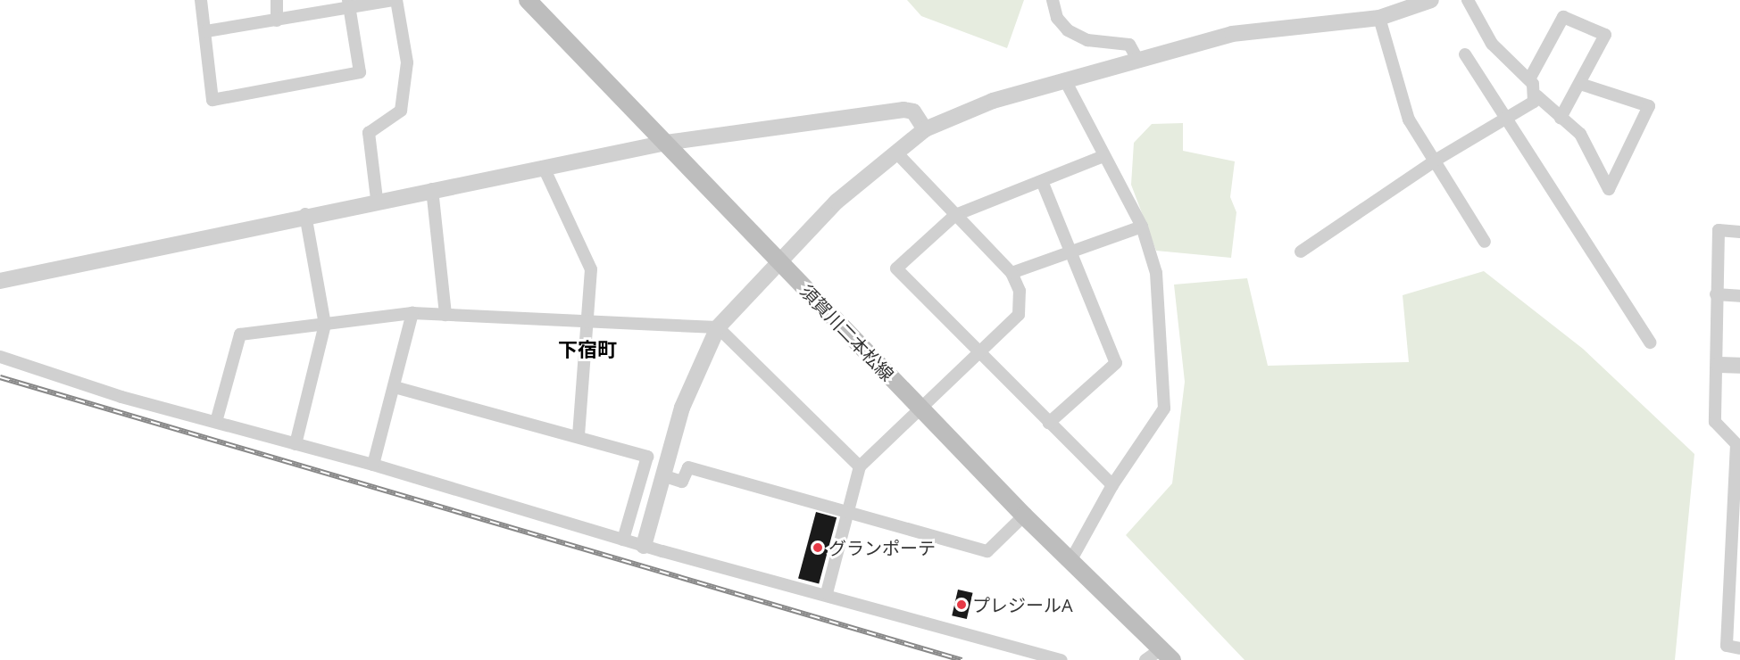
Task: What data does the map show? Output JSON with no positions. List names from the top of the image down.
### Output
{
  "streets": {
    "main road": ["須賀川二本松線"]
  },
  "districts": ["下宿町"],
  "places": ["グランポーテ", "プレジールA"]
}
